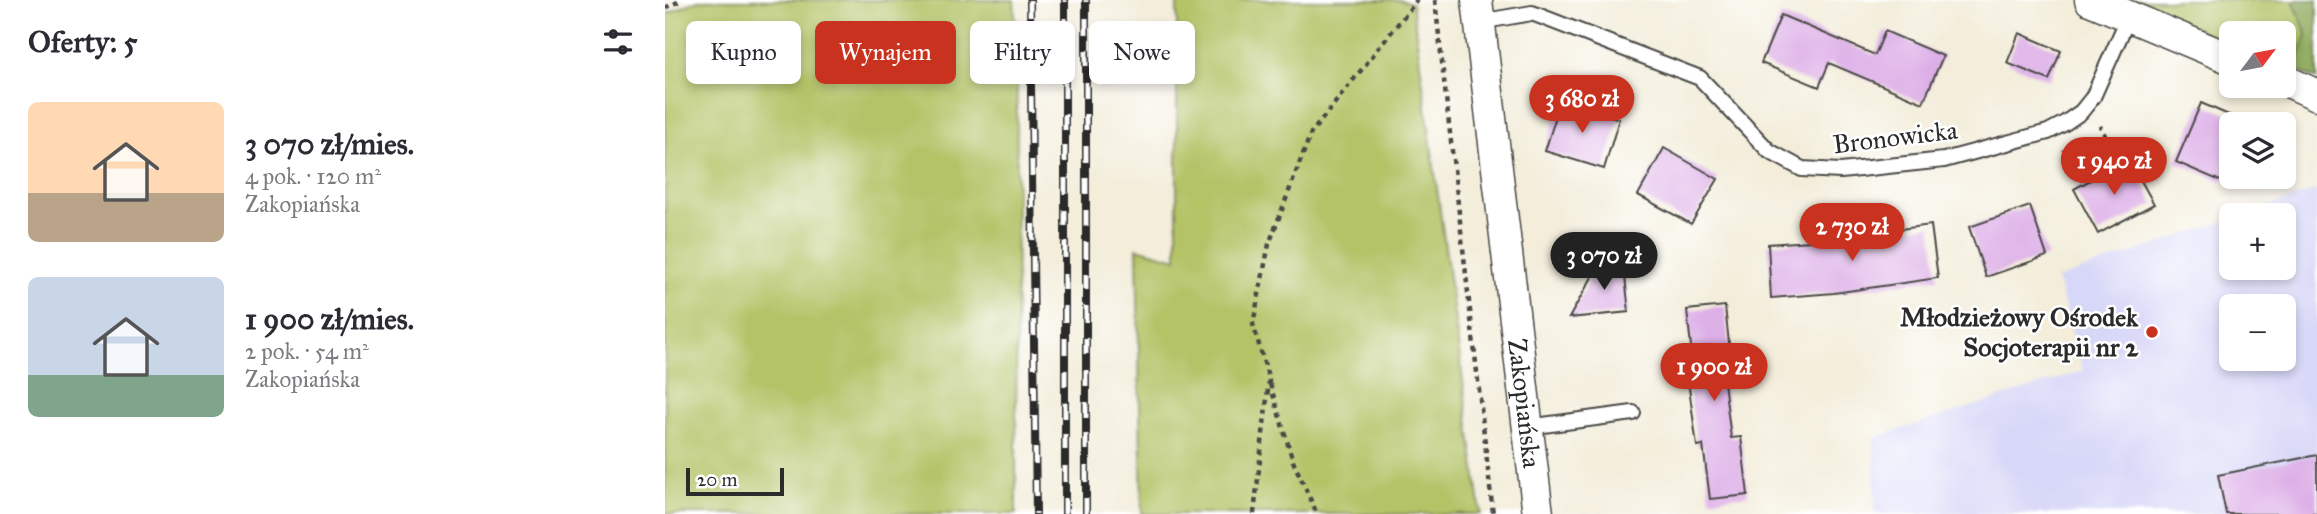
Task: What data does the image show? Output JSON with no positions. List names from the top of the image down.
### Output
{
  "streets": {
    "street": ["Zakopiańska"],
    "lane": ["Bronowicka"]
  },
  "crossings": [
    ["Bronowicka", "Zakopiańska"]
  ],
  "places": ["Młodzieżowy Ośrodek Socjoterapii nr 2"],
  "scale_bar": "20 m",
  "north": "top right",
  "page": {
    "heading": "Oferty: 5",
    "map_buttons": ["+", "−"],
    "chip": [
      "Kupno",
      "Wynajem",
      "Filtry",
      "Nowe"
    ],
    "price": [
      "3 680 zł",
      "1 940 zł",
      "2 730 zł",
      "3 070 zł",
      "1 900 zł"
    ],
    "list": [
      {
        "name": "3 070 zł/mies.",
        "note": "4 pok. · 120 m² · Zakopiańska"
      },
      {
        "name": "1 900 zł/mies.",
        "note": "2 pok. · 54 m² · Zakopiańska"
      }
    ],
    "scale": "20 m"
  }
}
